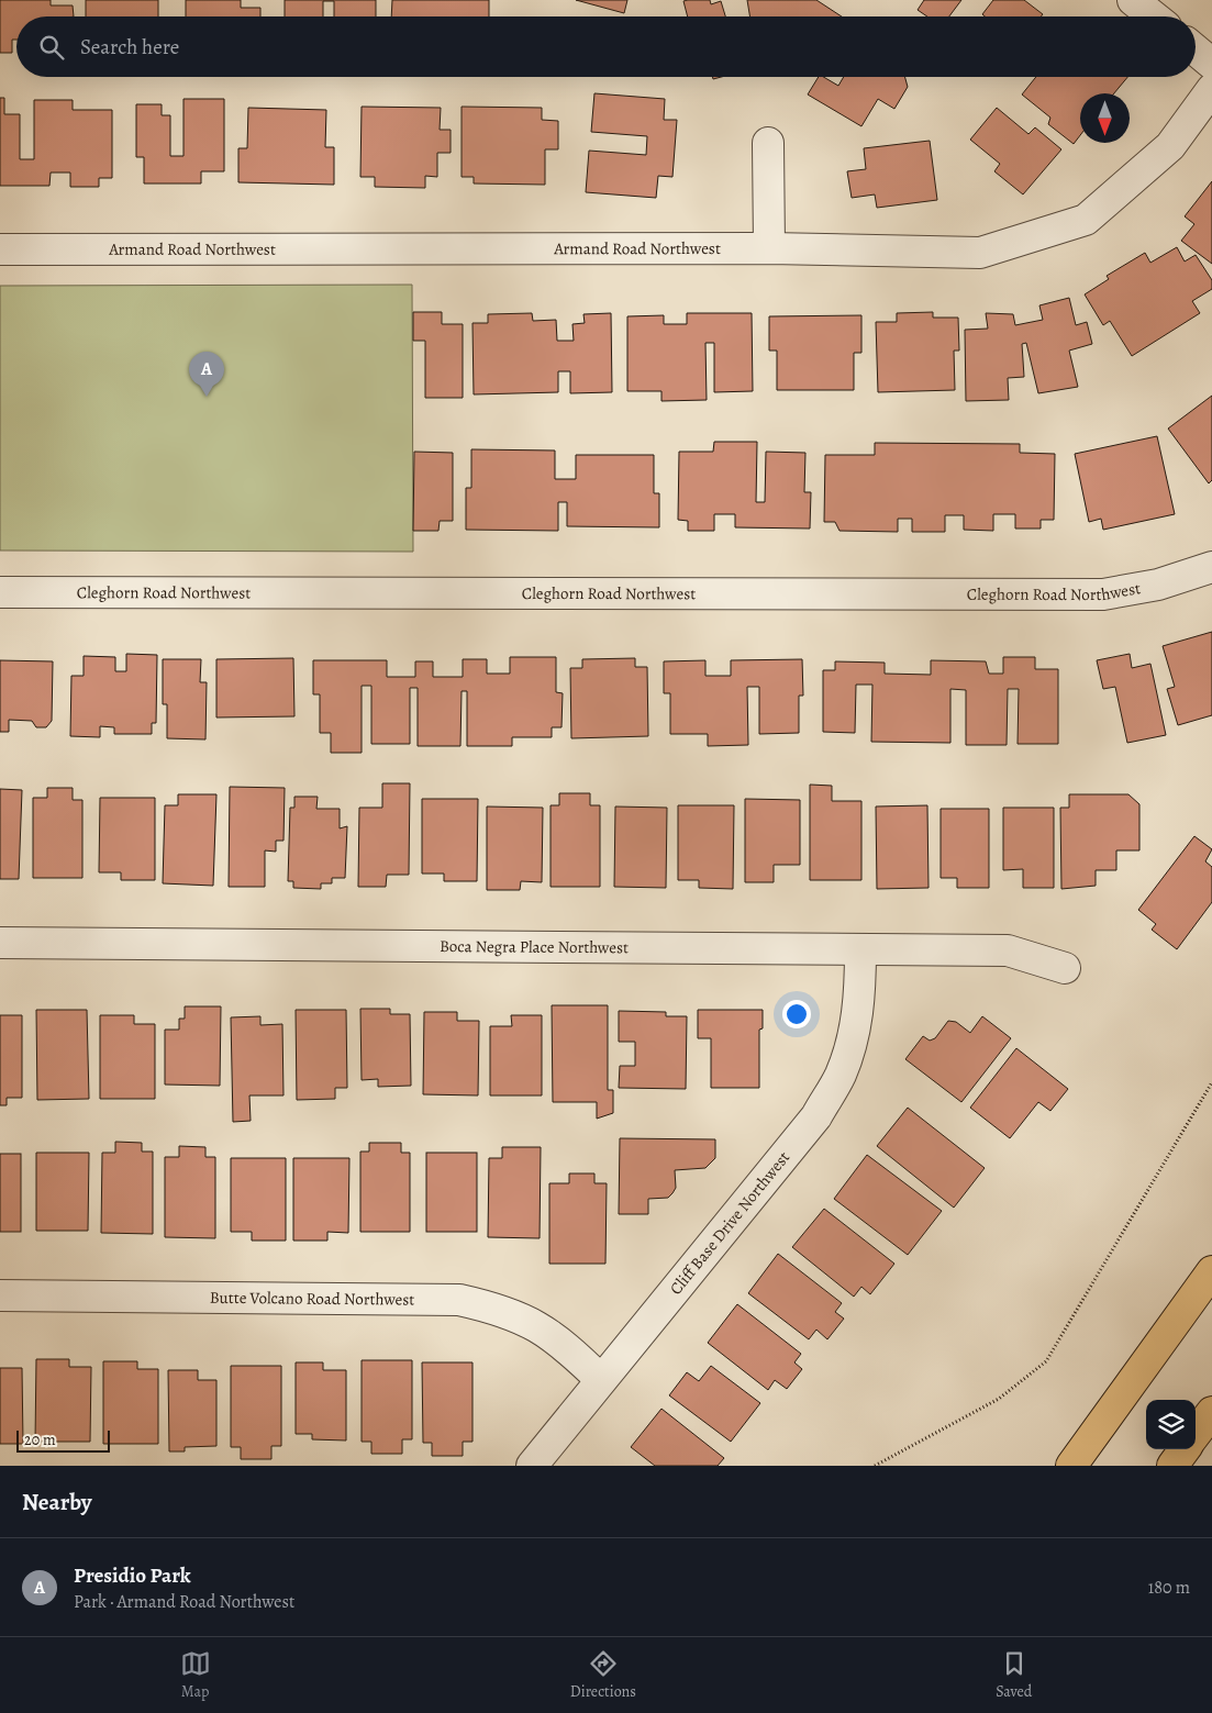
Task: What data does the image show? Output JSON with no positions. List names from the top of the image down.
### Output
{
  "streets": {
    "street": [
      "Armand Road Northwest",
      "Cleghorn Road Northwest",
      "Boca Negra Place Northwest",
      "Cliff Base Drive Northwest",
      "Butte Volcano Road Northwest"
    ]
  },
  "crossings": [
    ["Boca Negra Place Northwest", "Cliff Base Drive Northwest"],
    ["Cliff Base Drive Northwest", "Butte Volcano Road Northwest"]
  ],
  "scale_bar": "20 m",
  "north": "bottom",
  "page": {
    "search": "Search here",
    "pins": "A",
    "scale": "20 m",
    "heading": "Nearby",
    "list": [
      {
        "mark": "A",
        "name": "Presidio Park",
        "note": "Park · Armand Road Northwest",
        "value": "180 m"
      }
    ],
    "nav": ["Map", "Directions", "Saved"]
  }
}
